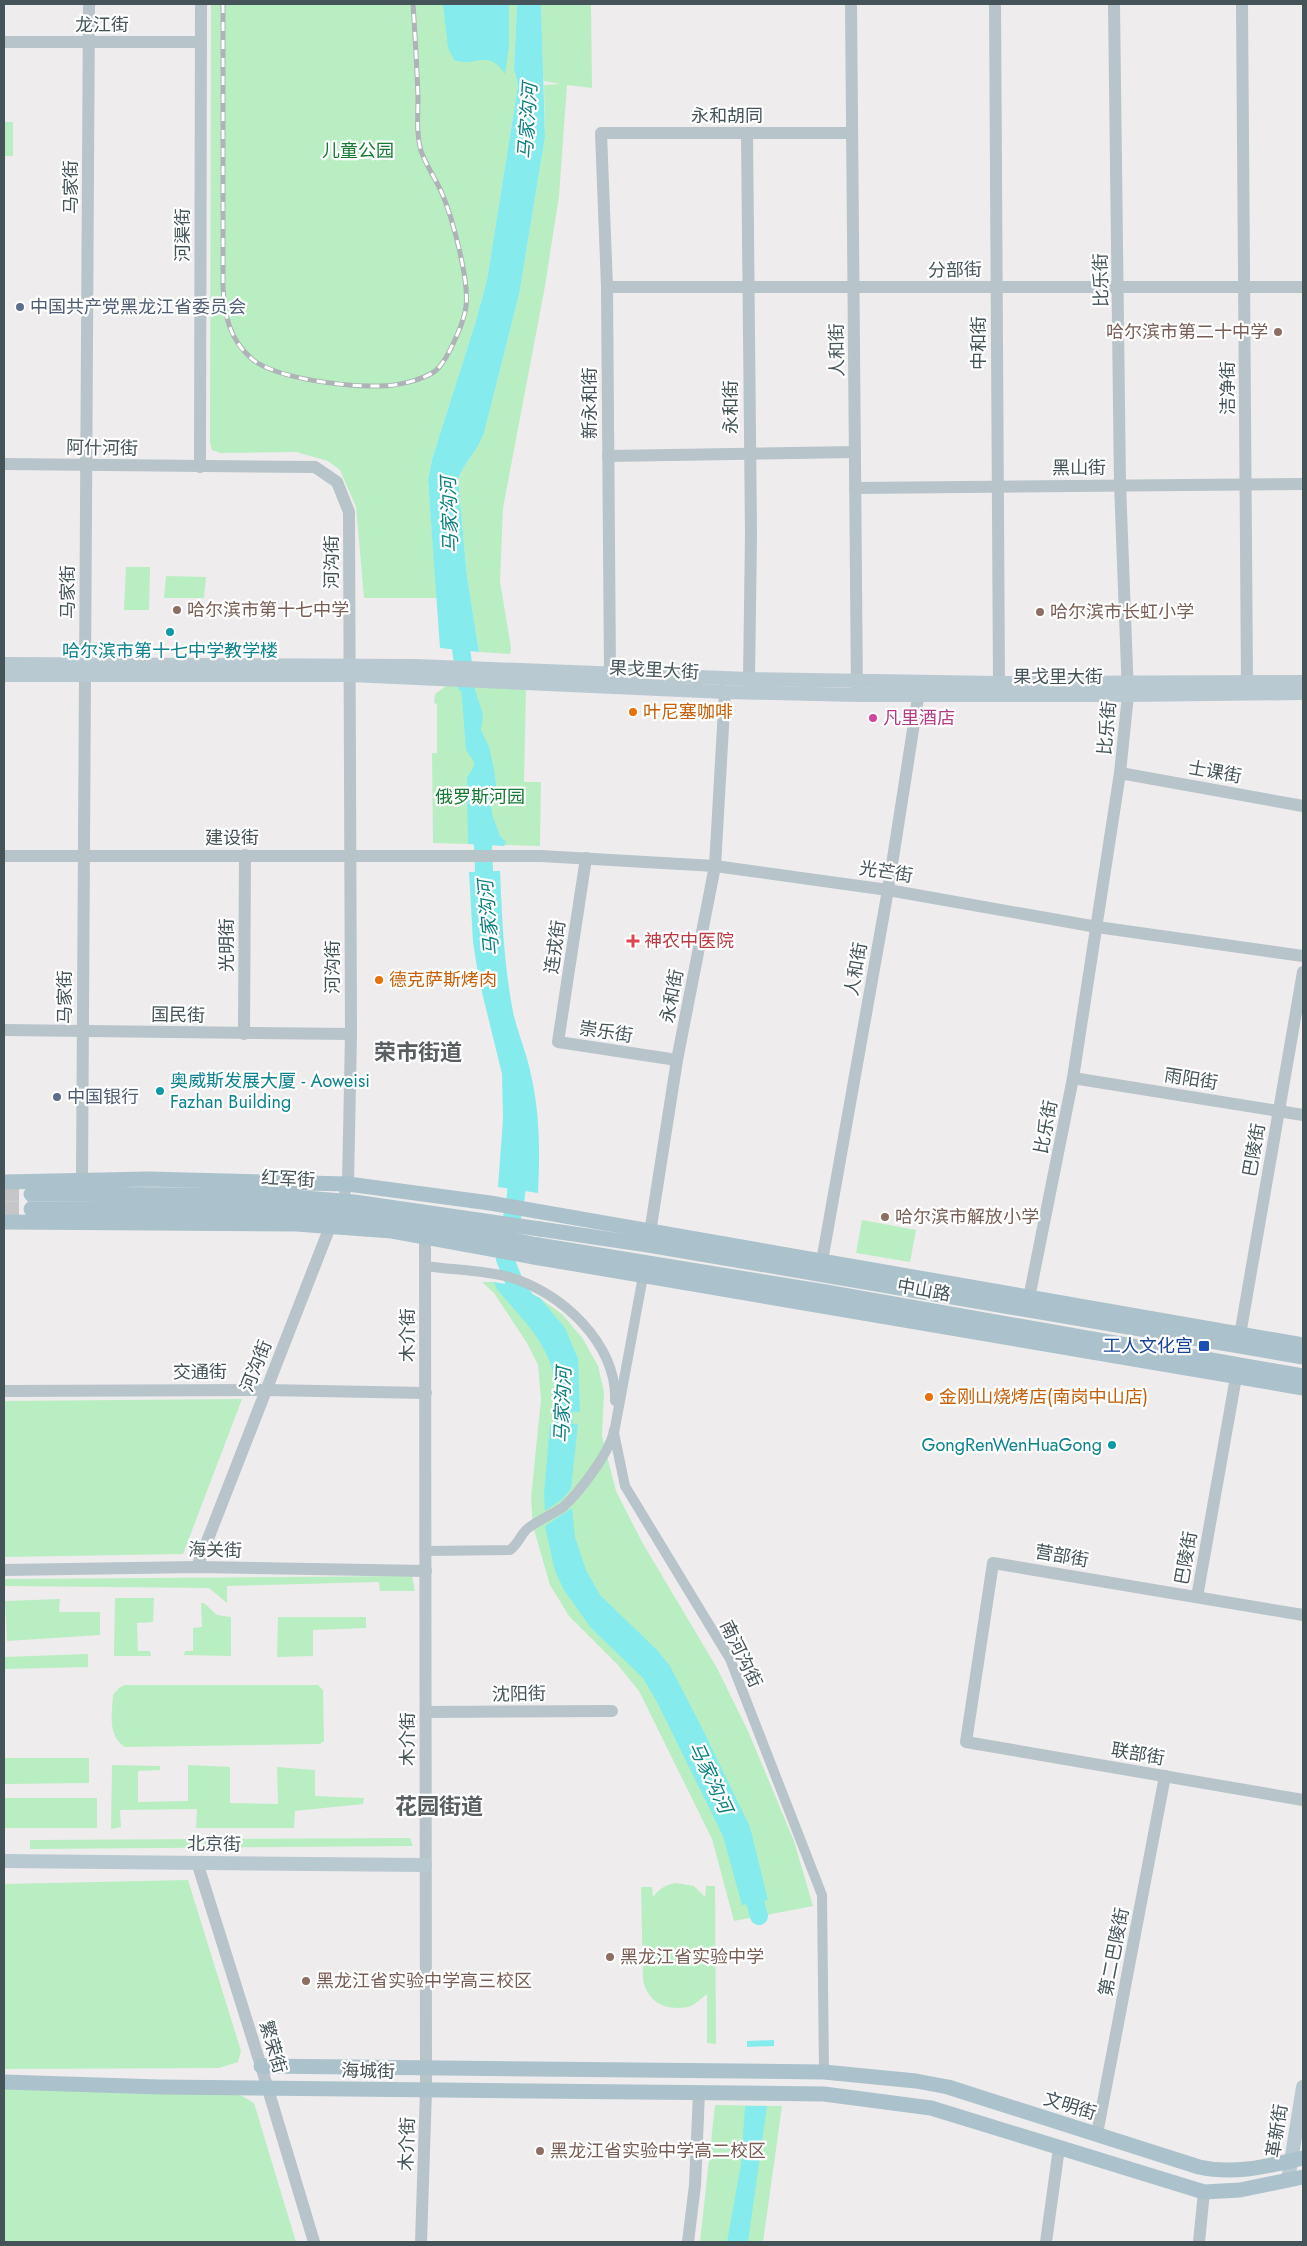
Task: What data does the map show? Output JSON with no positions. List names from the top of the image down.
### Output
{
  "streets": {
    "main road": [
      "果戈里大街",
      "红军街",
      "中山路",
      "北京街",
      "海城街",
      "文明街",
      "革新街"
    ],
    "street": [
      "龙江街",
      "永和胡同",
      "马家街",
      "河渠街",
      "分部街",
      "比乐街",
      "中和街",
      "人和街",
      "洁净街",
      "新永和街",
      "永和街",
      "阿什河街",
      "黑山街",
      "河沟街",
      "士课街",
      "建设街",
      "光芒街",
      "光明街",
      "连戎街",
      "国民街",
      "崇乐街",
      "雨阳街",
      "巴陵街",
      "木介街",
      "交通街",
      "海关街",
      "营部街",
      "南河沟街",
      "沈阳街",
      "联部街",
      "第二巴陵街",
      "繁荣街"
    ]
  },
  "crossings": [
    ["龙江街", "马家街"],
    ["龙江街", "河渠街"],
    ["永和胡同", "人和街"],
    ["永和胡同", "新永和街"],
    ["永和胡同", "永和街"],
    ["马家街", "阿什河街"],
    ["马家街", "果戈里大街"],
    ["马家街", "建设街"],
    ["马家街", "国民街"],
    ["马家街", "红军街"],
    ["河渠街", "阿什河街"],
    ["河渠街", "河沟街"],
    ["分部街", "比乐街"],
    ["分部街", "中和街"],
    ["分部街", "人和街"],
    ["分部街", "洁净街"],
    ["分部街", "新永和街"],
    ["分部街", "永和街"],
    ["比乐街", "黑山街"],
    ["比乐街", "果戈里大街"],
    ["比乐街", "士课街"],
    ["比乐街", "光芒街"],
    ["比乐街", "雨阳街"],
    ["中和街", "黑山街"],
    ["中和街", "果戈里大街"],
    ["人和街", "黑山街"],
    ["人和街", "果戈里大街"],
    ["人和街", "光芒街"],
    ["洁净街", "黑山街"],
    ["洁净街", "果戈里大街"],
    ["新永和街", "果戈里大街"],
    ["永和街", "果戈里大街"],
    ["永和街", "光芒街"],
    ["永和街", "崇乐街"],
    ["永和街", "红军街"],
    ["永和街", "中山路"],
    ["阿什河街", "河沟街"],
    ["河沟街", "果戈里大街"],
    ["河沟街", "建设街"],
    ["河沟街", "国民街"],
    ["河沟街", "红军街"],
    ["河沟街", "交通街"],
    ["河沟街", "海关街"],
    ["建设街", "光芒街"],
    ["建设街", "光明街"],
    ["光芒街", "连戎街"],
    ["光明街", "国民街"],
    ["连戎街", "崇乐街"],
    ["雨阳街", "巴陵街"],
    ["巴陵街", "营部街"],
    ["红军街", "中山路"],
    ["中山路", "南河沟街"],
    ["木介街", "交通街"],
    ["木介街", "海关街"],
    ["木介街", "沈阳街"],
    ["木介街", "北京街"],
    ["木介街", "海城街"],
    ["营部街", "联部街"],
    ["南河沟街", "文明街"],
    ["联部街", "第二巴陵街"],
    ["北京街", "繁荣街"],
    ["第二巴陵街", "文明街"],
    ["繁荣街", "海城街"],
    ["海城街", "文明街"],
    ["文明街", "革新街"]
  ],
  "districts": ["荣市街道", "花园街道"],
  "water": ["马家沟河"],
  "parks": ["儿童公园", "俄罗斯河园"],
  "places": {
    "other": [
      "中国共产党黑龙江省委员会",
      "哈尔滨市第二十中学",
      "哈尔滨市第十七中学",
      "哈尔滨市长虹小学",
      "哈尔滨市第十七中学教学楼",
      "叶尼塞咖啡",
      "凡里酒店",
      "德克萨斯烤肉",
      "奥威斯发展大厦 - Aoweisi Fazhan Building",
      "中国银行",
      "哈尔滨市解放小学",
      "金刚山烧烤店(南岗中山店)",
      "GongRenWenHuaGong",
      "黑龙江省实验中学",
      "黑龙江省实验中学高三校区",
      "黑龙江省实验中学高二校区"
    ],
    "health": ["神农中医院"],
    "transit": ["工人文化宫"]
  }
}
